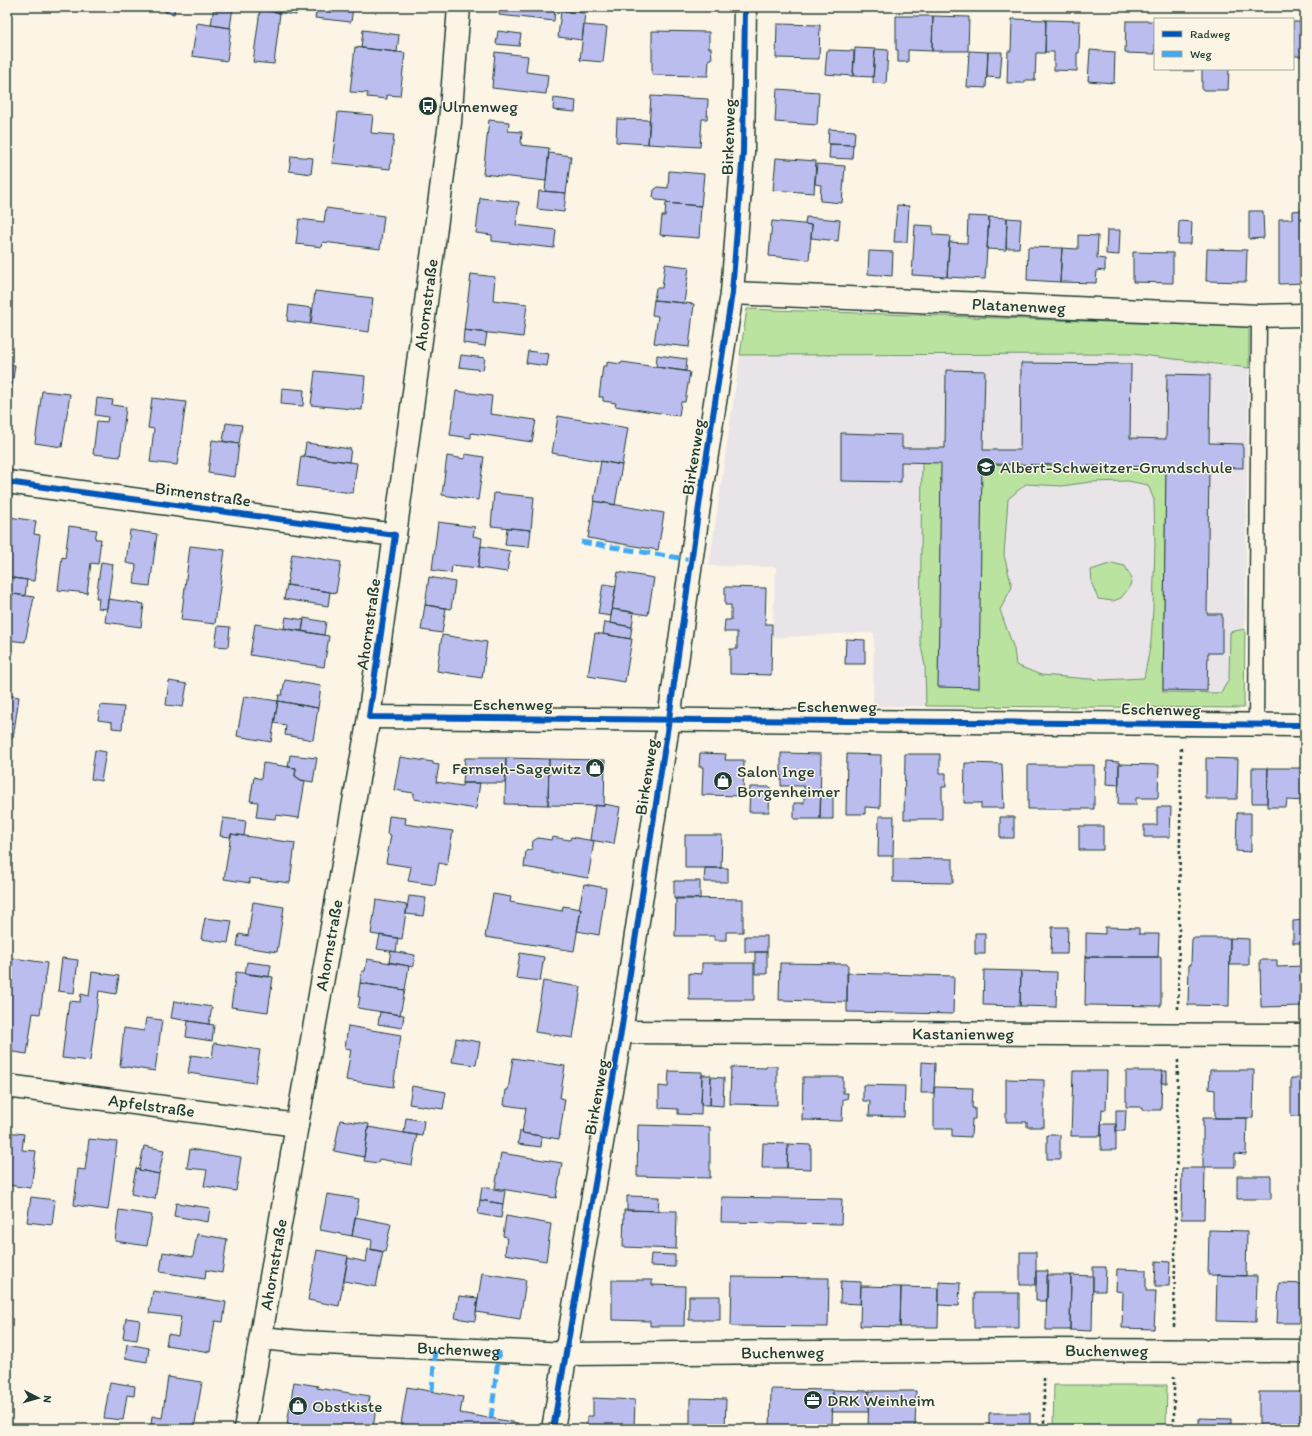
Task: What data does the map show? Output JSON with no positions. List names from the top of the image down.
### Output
{
  "streets": {
    "street": [
      "Birkenweg",
      "Ahornstraße",
      "Platanenweg",
      "Birnenstraße",
      "Eschenweg",
      "Kastanienweg",
      "Apfelstraße",
      "Buchenweg"
    ]
  },
  "crossings": [
    ["Birkenweg", "Platanenweg"],
    ["Birkenweg", "Eschenweg"],
    ["Birkenweg", "Kastanienweg"],
    ["Birkenweg", "Buchenweg"],
    ["Ahornstraße", "Birnenstraße"],
    ["Ahornstraße", "Eschenweg"],
    ["Ahornstraße", "Apfelstraße"],
    ["Ahornstraße", "Buchenweg"]
  ],
  "places": {
    "bus stop": ["Ulmenweg"],
    "school or university": ["Albert-Schweitzer-Grundschule"],
    "shop": ["Fernseh-Sagewitz", "Salon Inge Borgenheimer", "Obstkiste"],
    "office": ["DRK Weinheim"]
  },
  "legend": ["Radweg", "Weg"],
  "north": "right"
}
